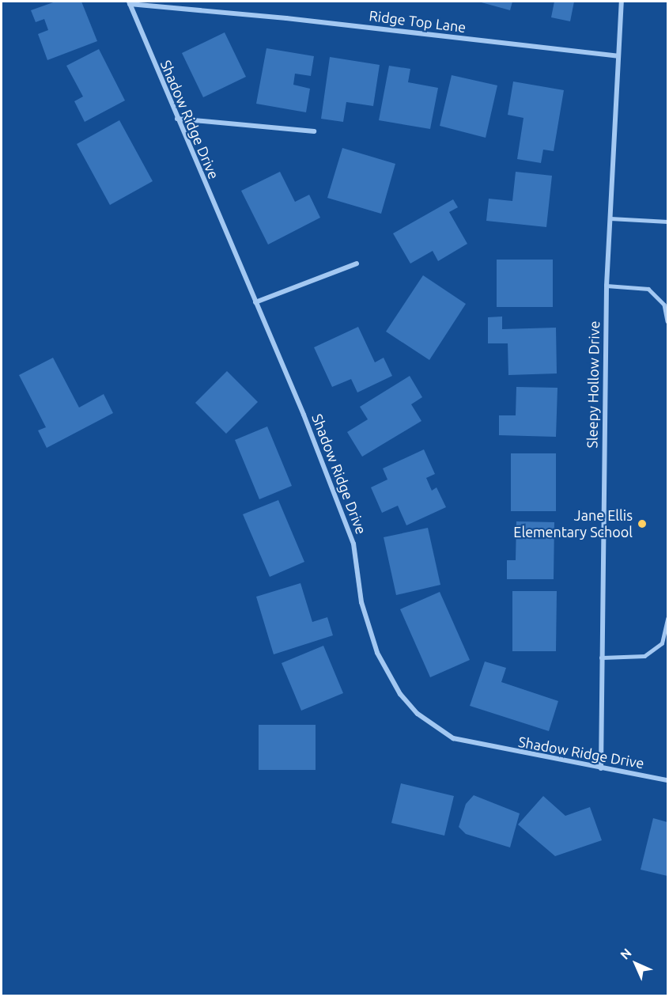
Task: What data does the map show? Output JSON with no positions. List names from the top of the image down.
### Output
{
  "streets": {
    "street": ["Ridge Top Lane", "Shadow Ridge Drive", "Sleepy Hollow Drive"]
  },
  "crossings": [
    ["Ridge Top Lane", "Shadow Ridge Drive"],
    ["Ridge Top Lane", "Sleepy Hollow Drive"],
    ["Shadow Ridge Drive", "Sleepy Hollow Drive"]
  ],
  "places": ["Jane Ellis Elementary School"],
  "north": "top left"
}
